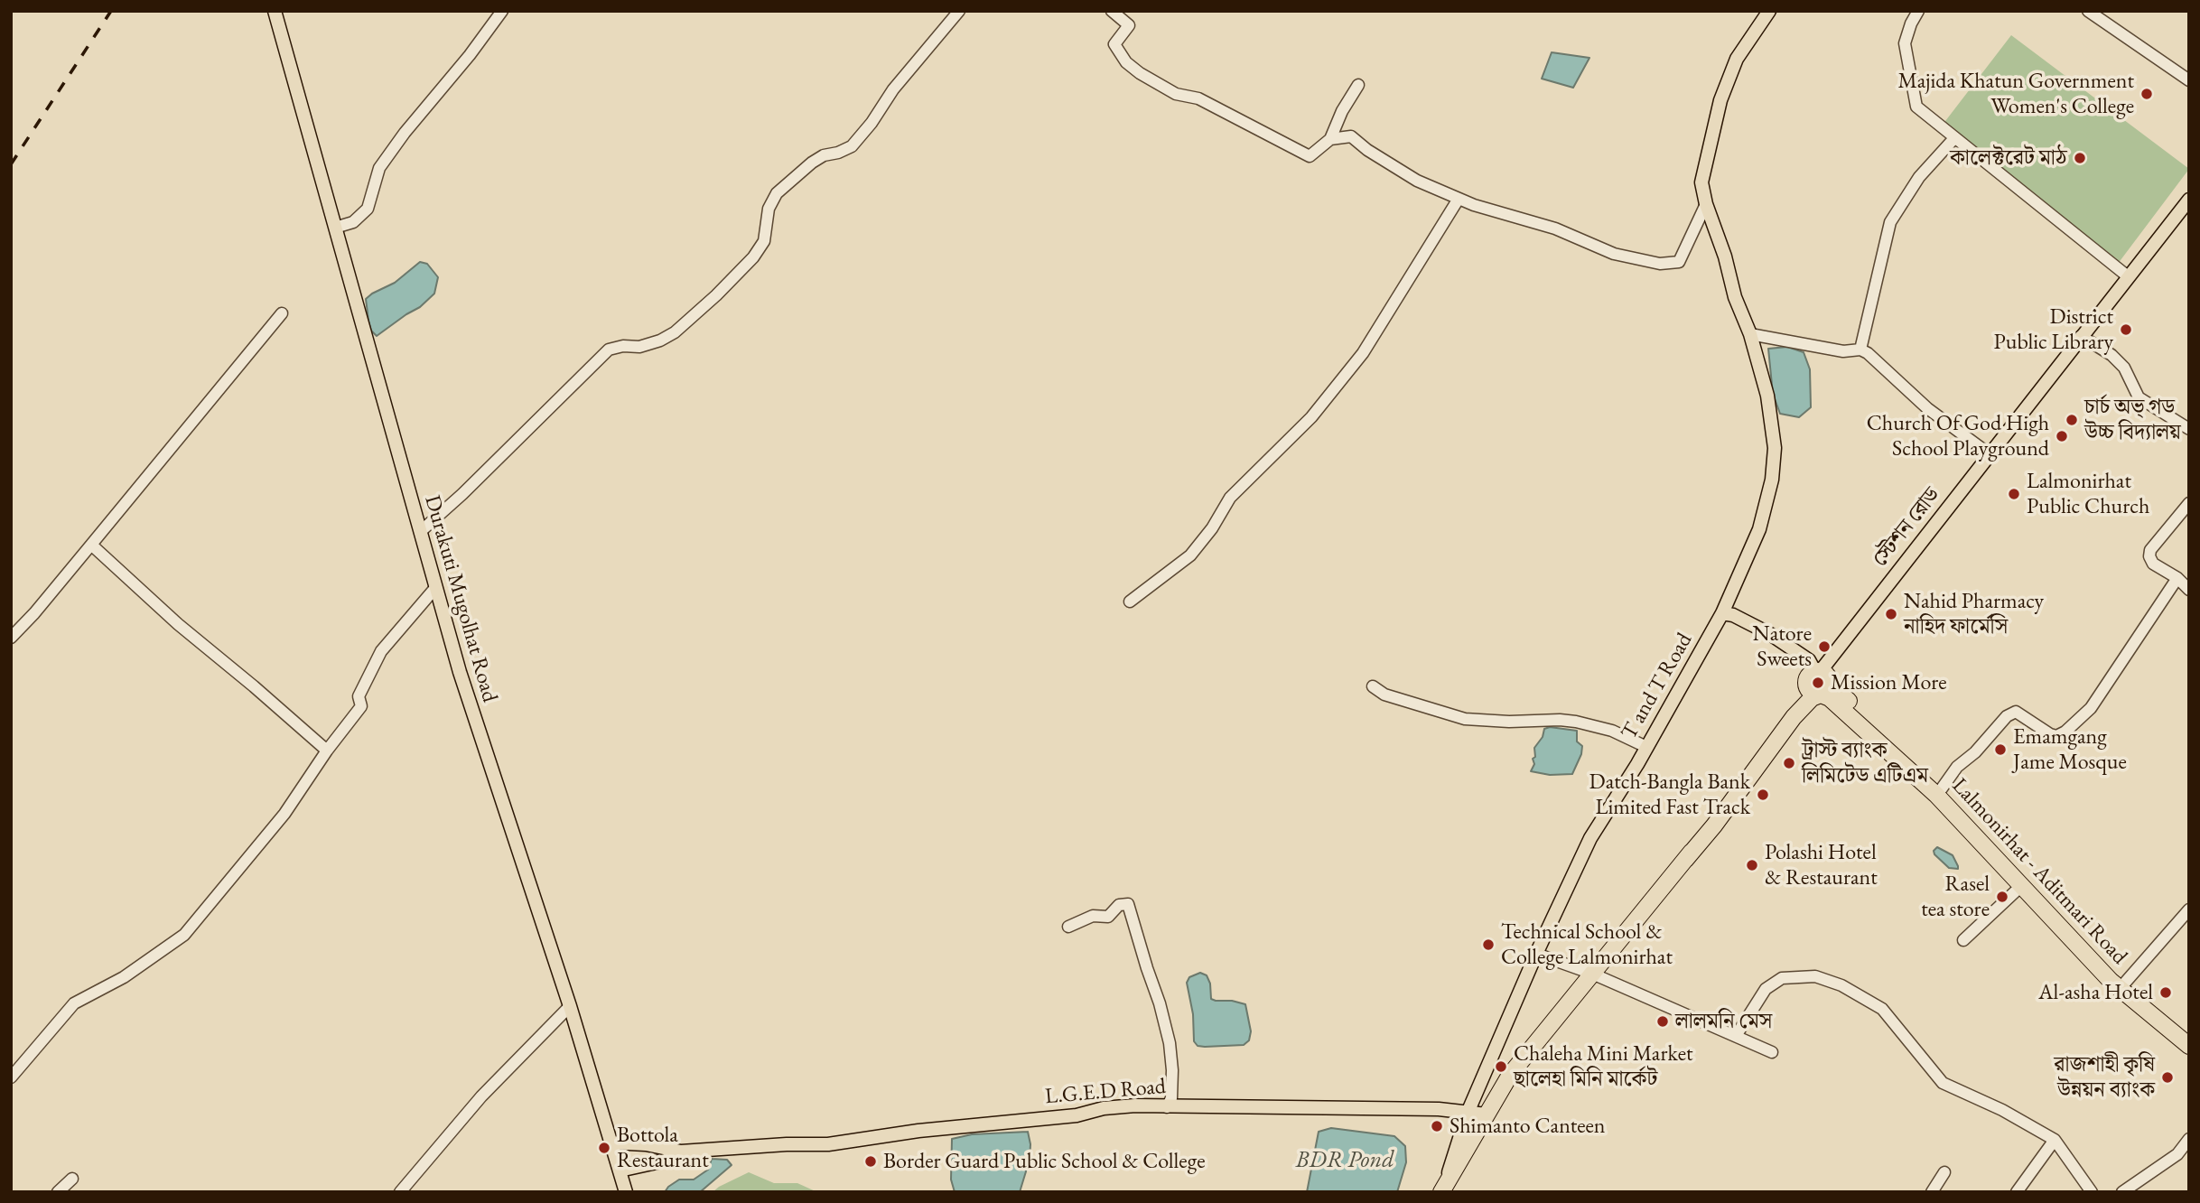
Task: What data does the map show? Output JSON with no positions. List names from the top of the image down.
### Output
{
  "streets": {
    "highway": ["Lalmonirhat - Aditmari Road"],
    "main road": [
      "স্টেশন রোড",
      "Durakuti Mugolhat Road",
      "T and T Road",
      "L.G.E.D Road"
    ]
  },
  "crossings": [
    ["স্টেশন রোড", "Lalmonirhat - Aditmari Road"],
    ["T and T Road", "L.G.E.D Road"]
  ],
  "water": ["BDR Pond"],
  "places": [
    "Majida Khatun Government Women's College",
    "কালেক্টরেট মাঠ",
    "District Public Library",
    "চার্চ অভ্ গড ‍উচ্চ বিদ্যালয়",
    "Church Of God High School Playground",
    "Lalmonirhat Public Church",
    "Nahid Pharmacy নাহিদ ফার্মেসি",
    "Natore Sweets",
    "Mission More",
    "Emamgang Jame Mosque",
    "ট্রাস্ট ব্যাংক লিমিটেড এটিএম",
    "Datch-Bangla Bank Limited Fast Track",
    "Polashi Hotel & Restaurant",
    "Rasel tea store",
    "Technical School & College Lalmonirhat",
    "Al-asha Hotel",
    "লালমনি মেস",
    "Chaleha Mini Market ছালেহা মিনি মার্কেট",
    "রাজশাহী কৃষি উন্নয়ন ব্যাংক",
    "Shimanto Canteen",
    "Bottola Restaurant",
    "Border Guard Public School & College"
  ]
}
